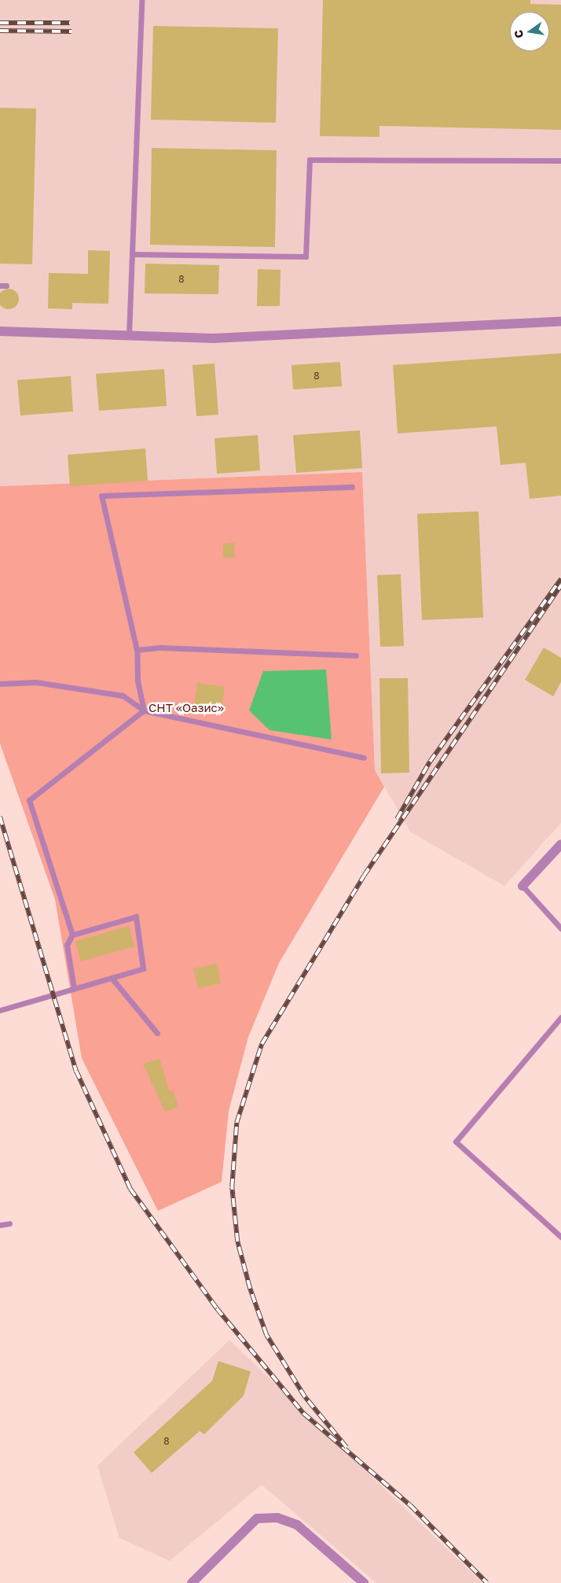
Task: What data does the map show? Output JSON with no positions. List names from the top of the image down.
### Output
{
  "parks": ["СНТ «Оазис»"],
  "house_numbers": ["8", "8", "8"],
  "north": "left"
}
